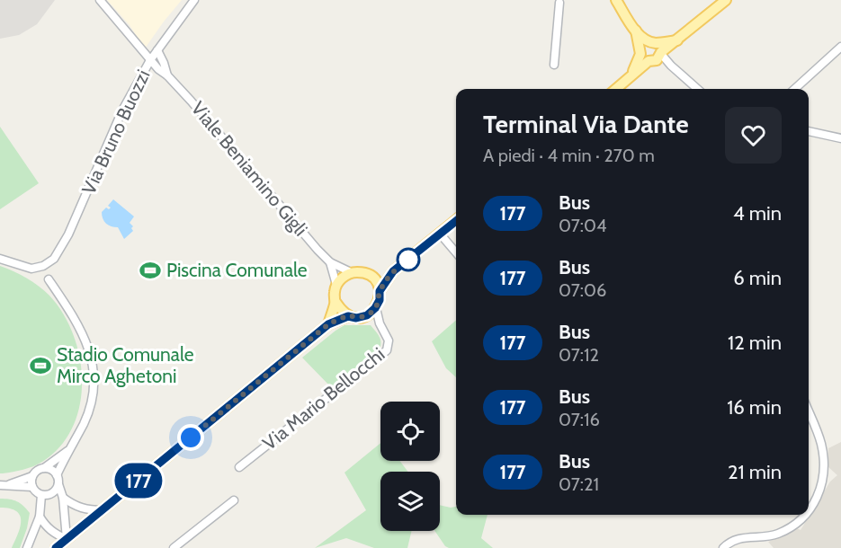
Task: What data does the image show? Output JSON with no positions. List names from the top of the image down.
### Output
{
  "streets": {
    "street": ["Via Bruno Buozzi", "Viale Beniamino Gigli", "Via Mario Bellocchi"]
  },
  "crossings": [
    ["Via Bruno Buozzi", "Viale Beniamino Gigli"],
    ["Viale Beniamino Gigli", "Via Mario Bellocchi"]
  ],
  "places": {
    "sports": ["Piscina Comunale", "Stadio Comunale Mirco Aghetoni"]
  },
  "lines": ["bus line 177"],
  "page": {
    "on_map": "177",
    "heading": ["Terminal Via Dante", "A piedi · 4 min · 270 m"],
    "list": [
      {
        "mark": "177",
        "name": "Bus",
        "note": "07:04",
        "value": "4 min"
      },
      {
        "mark": "177",
        "name": "Bus",
        "note": "07:06",
        "value": "6 min"
      },
      {
        "mark": "177",
        "name": "Bus",
        "note": "07:12",
        "value": "12 min"
      },
      {
        "mark": "177",
        "name": "Bus",
        "note": "07:16",
        "value": "16 min"
      },
      {
        "mark": "177",
        "name": "Bus",
        "note": "07:21",
        "value": "21 min"
      }
    ]
  }
}
